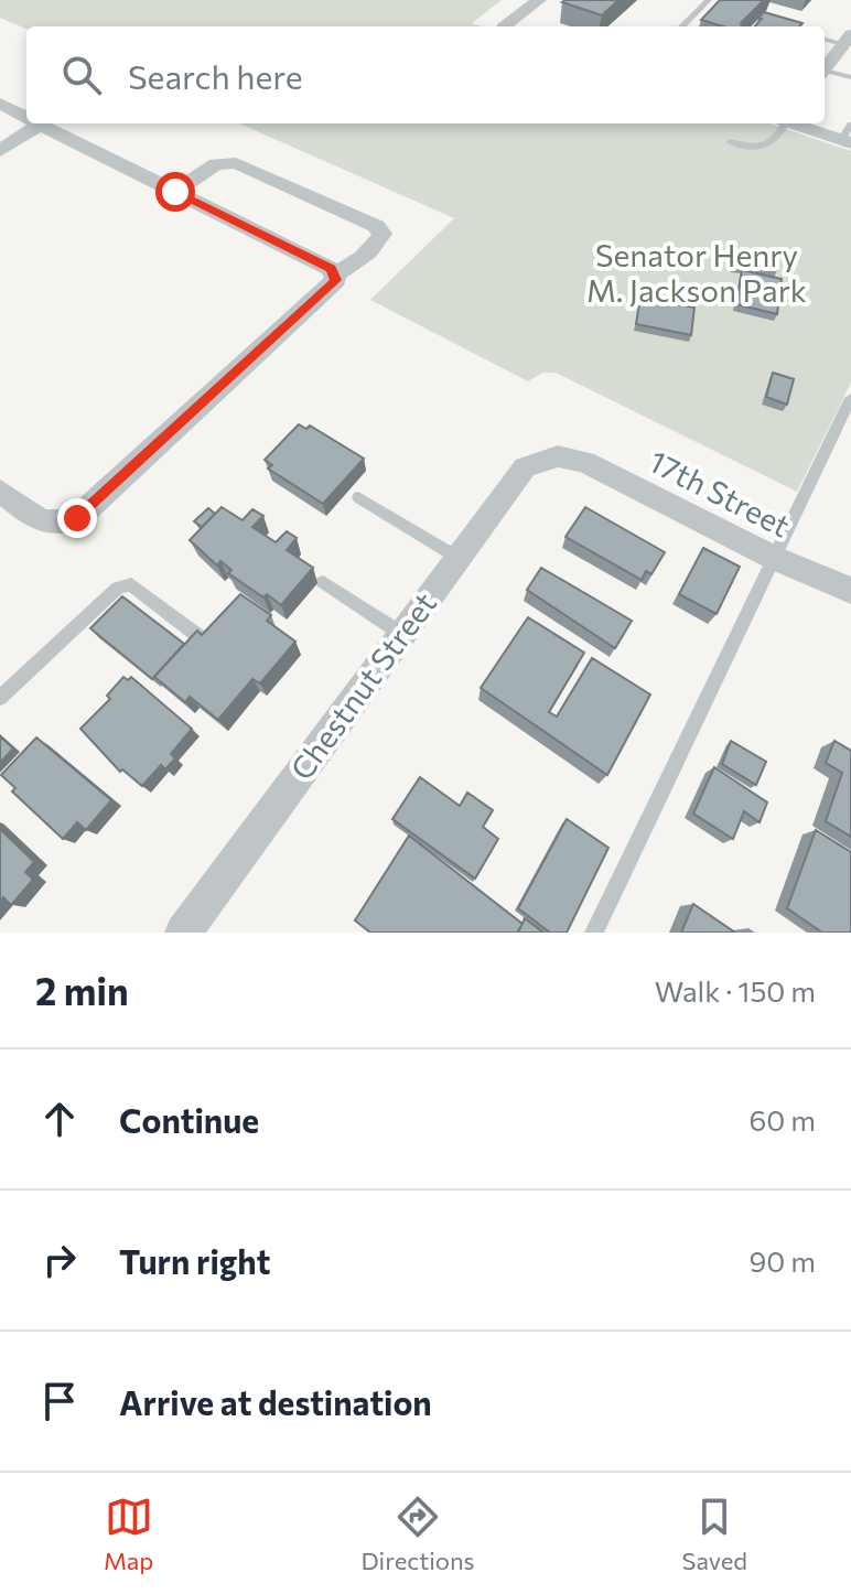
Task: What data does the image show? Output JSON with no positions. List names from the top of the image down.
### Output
{
  "streets": {
    "street": ["17th Street", "Chestnut Street"]
  },
  "crossings": [
    ["17th Street", "Chestnut Street"]
  ],
  "parks": ["Senator Henry M. Jackson Park"],
  "page": {
    "search": "Search here",
    "heading": ["2 min", "Walk · 150 m"],
    "list": [
      ["Continue", "60 m"],
      ["Turn right", "90 m"],
      "Arrive at destination"
    ],
    "nav": ["Map", "Directions", "Saved"]
  }
}
